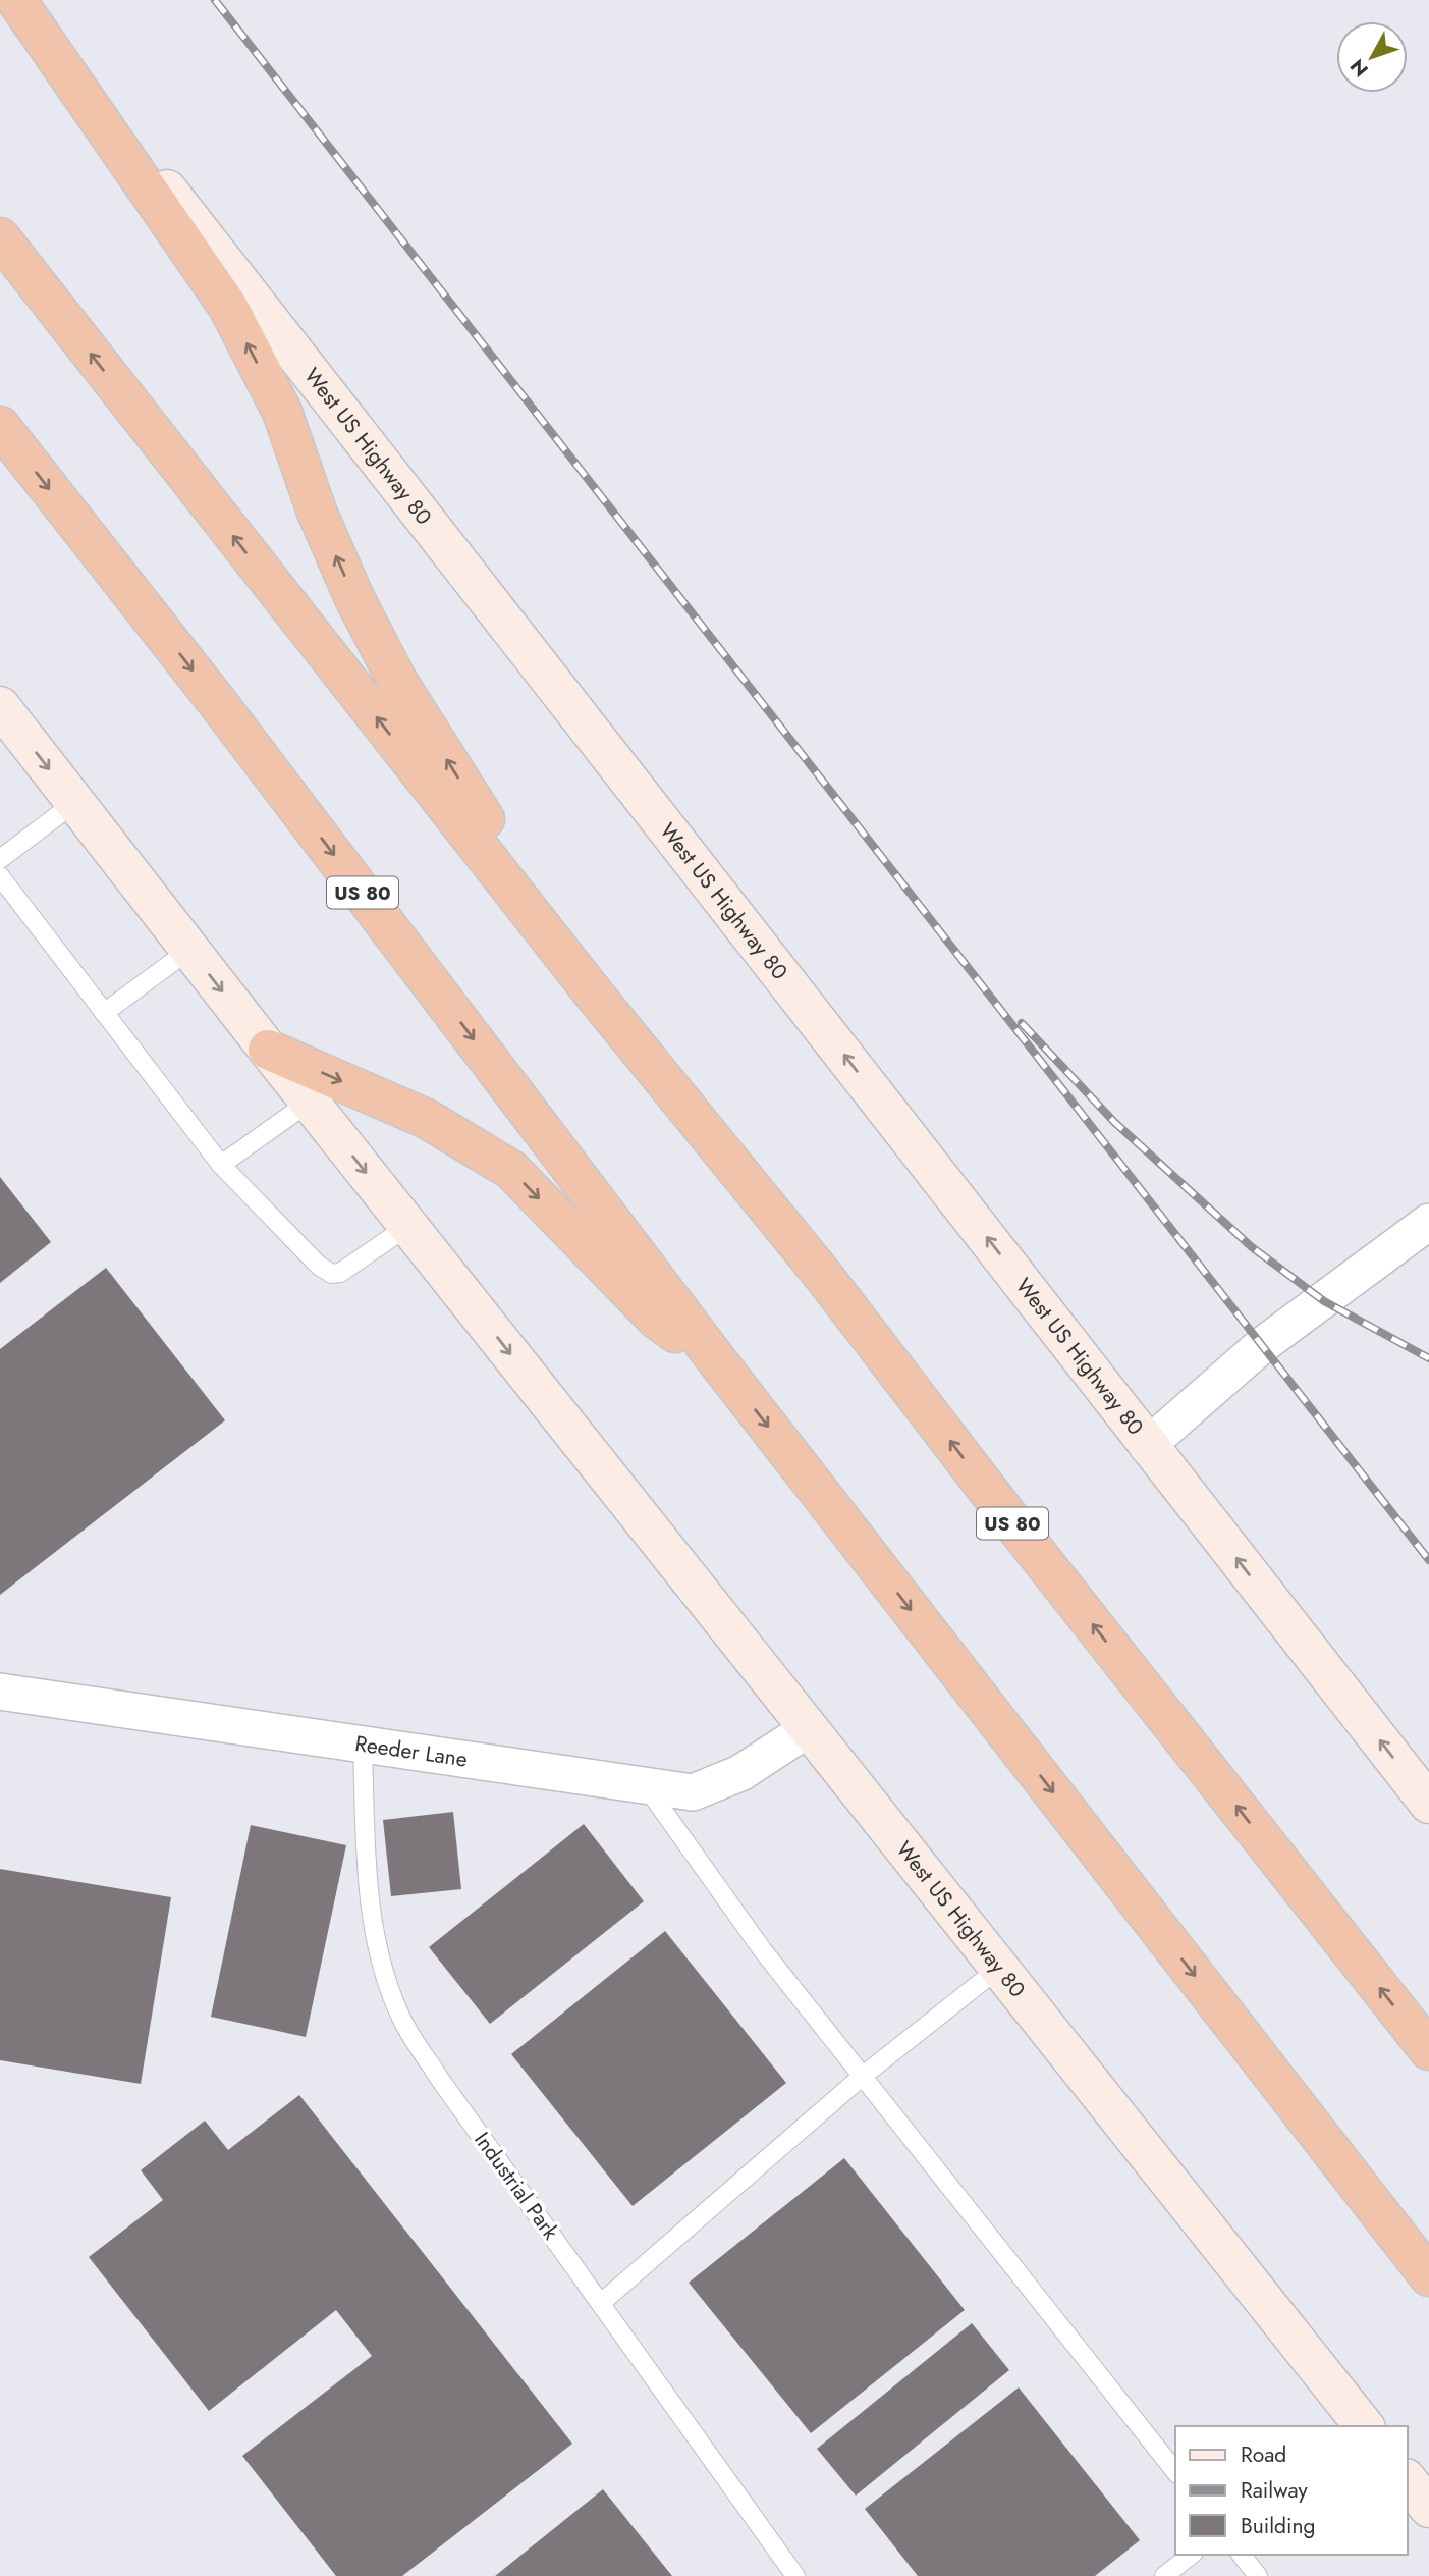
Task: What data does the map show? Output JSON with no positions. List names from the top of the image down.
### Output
{
  "streets": {
    "highway": ["US 80"],
    "main road": ["West US Highway 80"],
    "street": ["Reeder Lane"],
    "lane": ["Industrial Park"]
  },
  "crossings": [
    ["West US Highway 80", "Reeder Lane"],
    ["Reeder Lane", "Industrial Park"]
  ],
  "legend": ["Road", "Railway", "Building"],
  "north": "bottom left"
}
